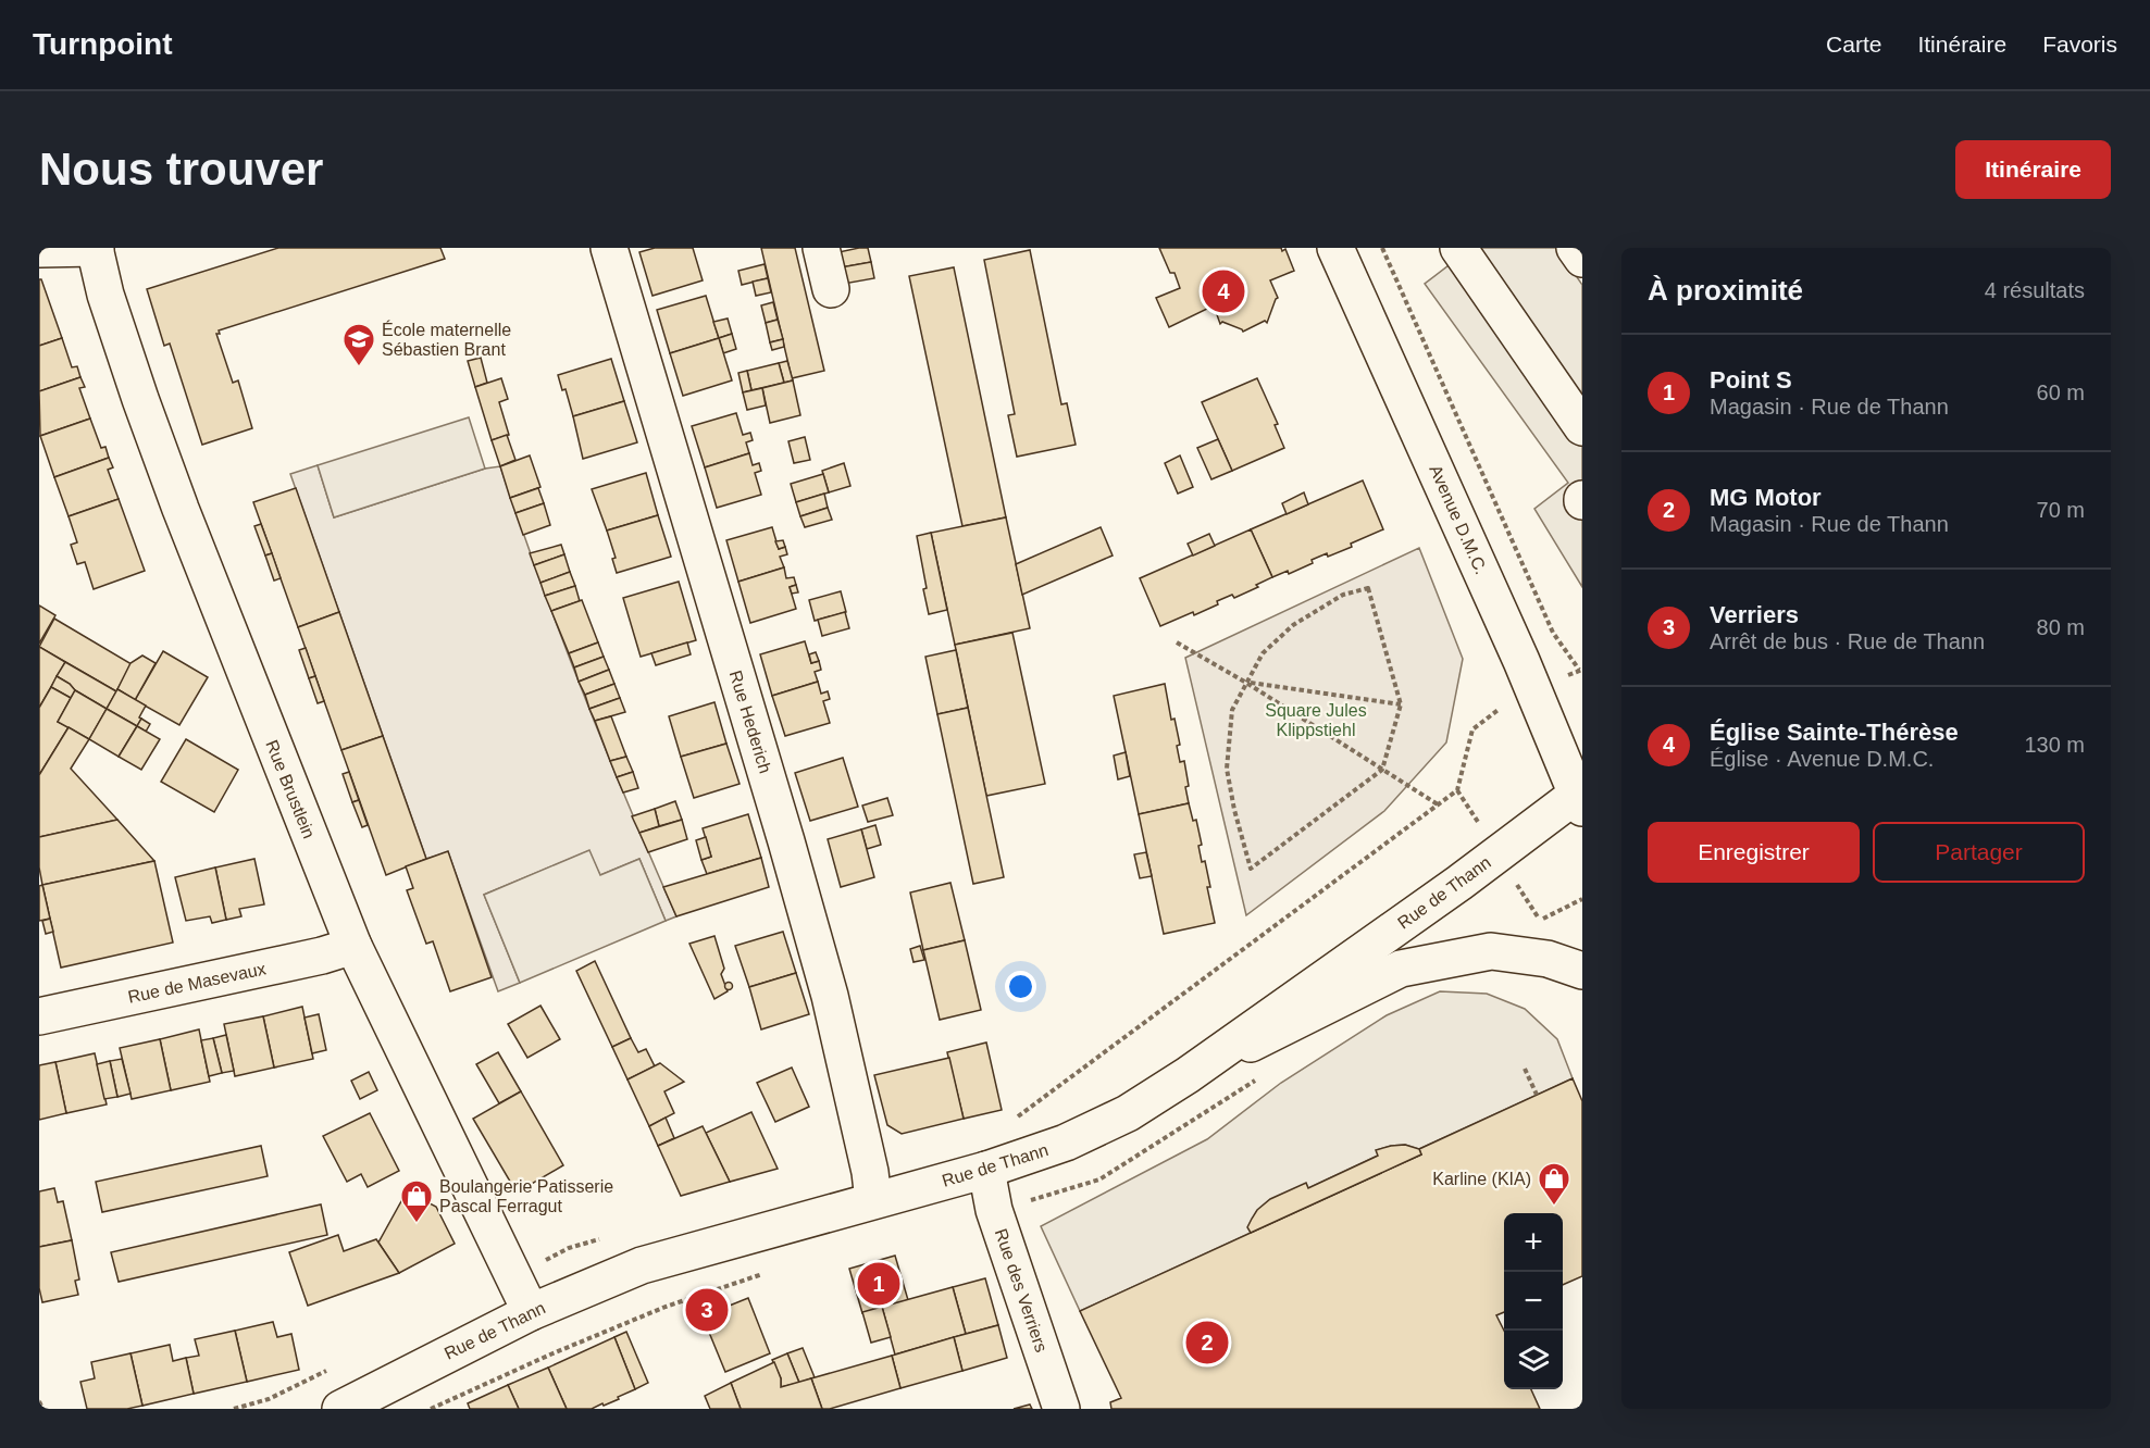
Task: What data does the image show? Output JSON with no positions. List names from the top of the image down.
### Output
{
  "streets": {
    "street": [
      "Avenue D.M.C.",
      "Rue Hederich",
      "Rue Brustlein",
      "Rue de Thann",
      "Rue de Masevaux",
      "Rue des Verriers"
    ]
  },
  "crossings": [
    ["Avenue D.M.C.", "Rue de Thann"],
    ["Rue Hederich", "Rue de Thann"],
    ["Rue Brustlein", "Rue de Thann"],
    ["Rue Brustlein", "Rue de Masevaux"],
    ["Rue de Thann", "Rue des Verriers"]
  ],
  "parks": ["Square Jules Klippstiehl"],
  "places": {
    "school or university": ["École maternelle Sébastien Brant"],
    "shop": ["Karline (KIA)", "Boulangerie Patisserie Pascal Ferragut"]
  },
  "page": {
    "header": "Turnpoint",
    "nav": ["Carte", "Itinéraire", "Favoris"],
    "buttons": [
      "Itinéraire",
      ["Enregistrer", "Partager"]
    ],
    "title": "Nous trouver",
    "heading": ["À proximité", "4 résultats"],
    "pins": [
      "4",
      "1",
      "3",
      "2"
    ],
    "list": [
      {
        "mark": "1",
        "name": "Point S",
        "note": "Magasin · Rue de Thann",
        "value": "60 m"
      },
      {
        "mark": "2",
        "name": "MG Motor",
        "note": "Magasin · Rue de Thann",
        "value": "70 m"
      },
      {
        "mark": "3",
        "name": "Verriers",
        "note": "Arrêt de bus · Rue de Thann",
        "value": "80 m"
      },
      {
        "mark": "4",
        "name": "Église Sainte-Thérèse",
        "note": "Église · Avenue D.M.C.",
        "value": "130 m"
      }
    ],
    "map_buttons": ["+", "−"]
  }
}
